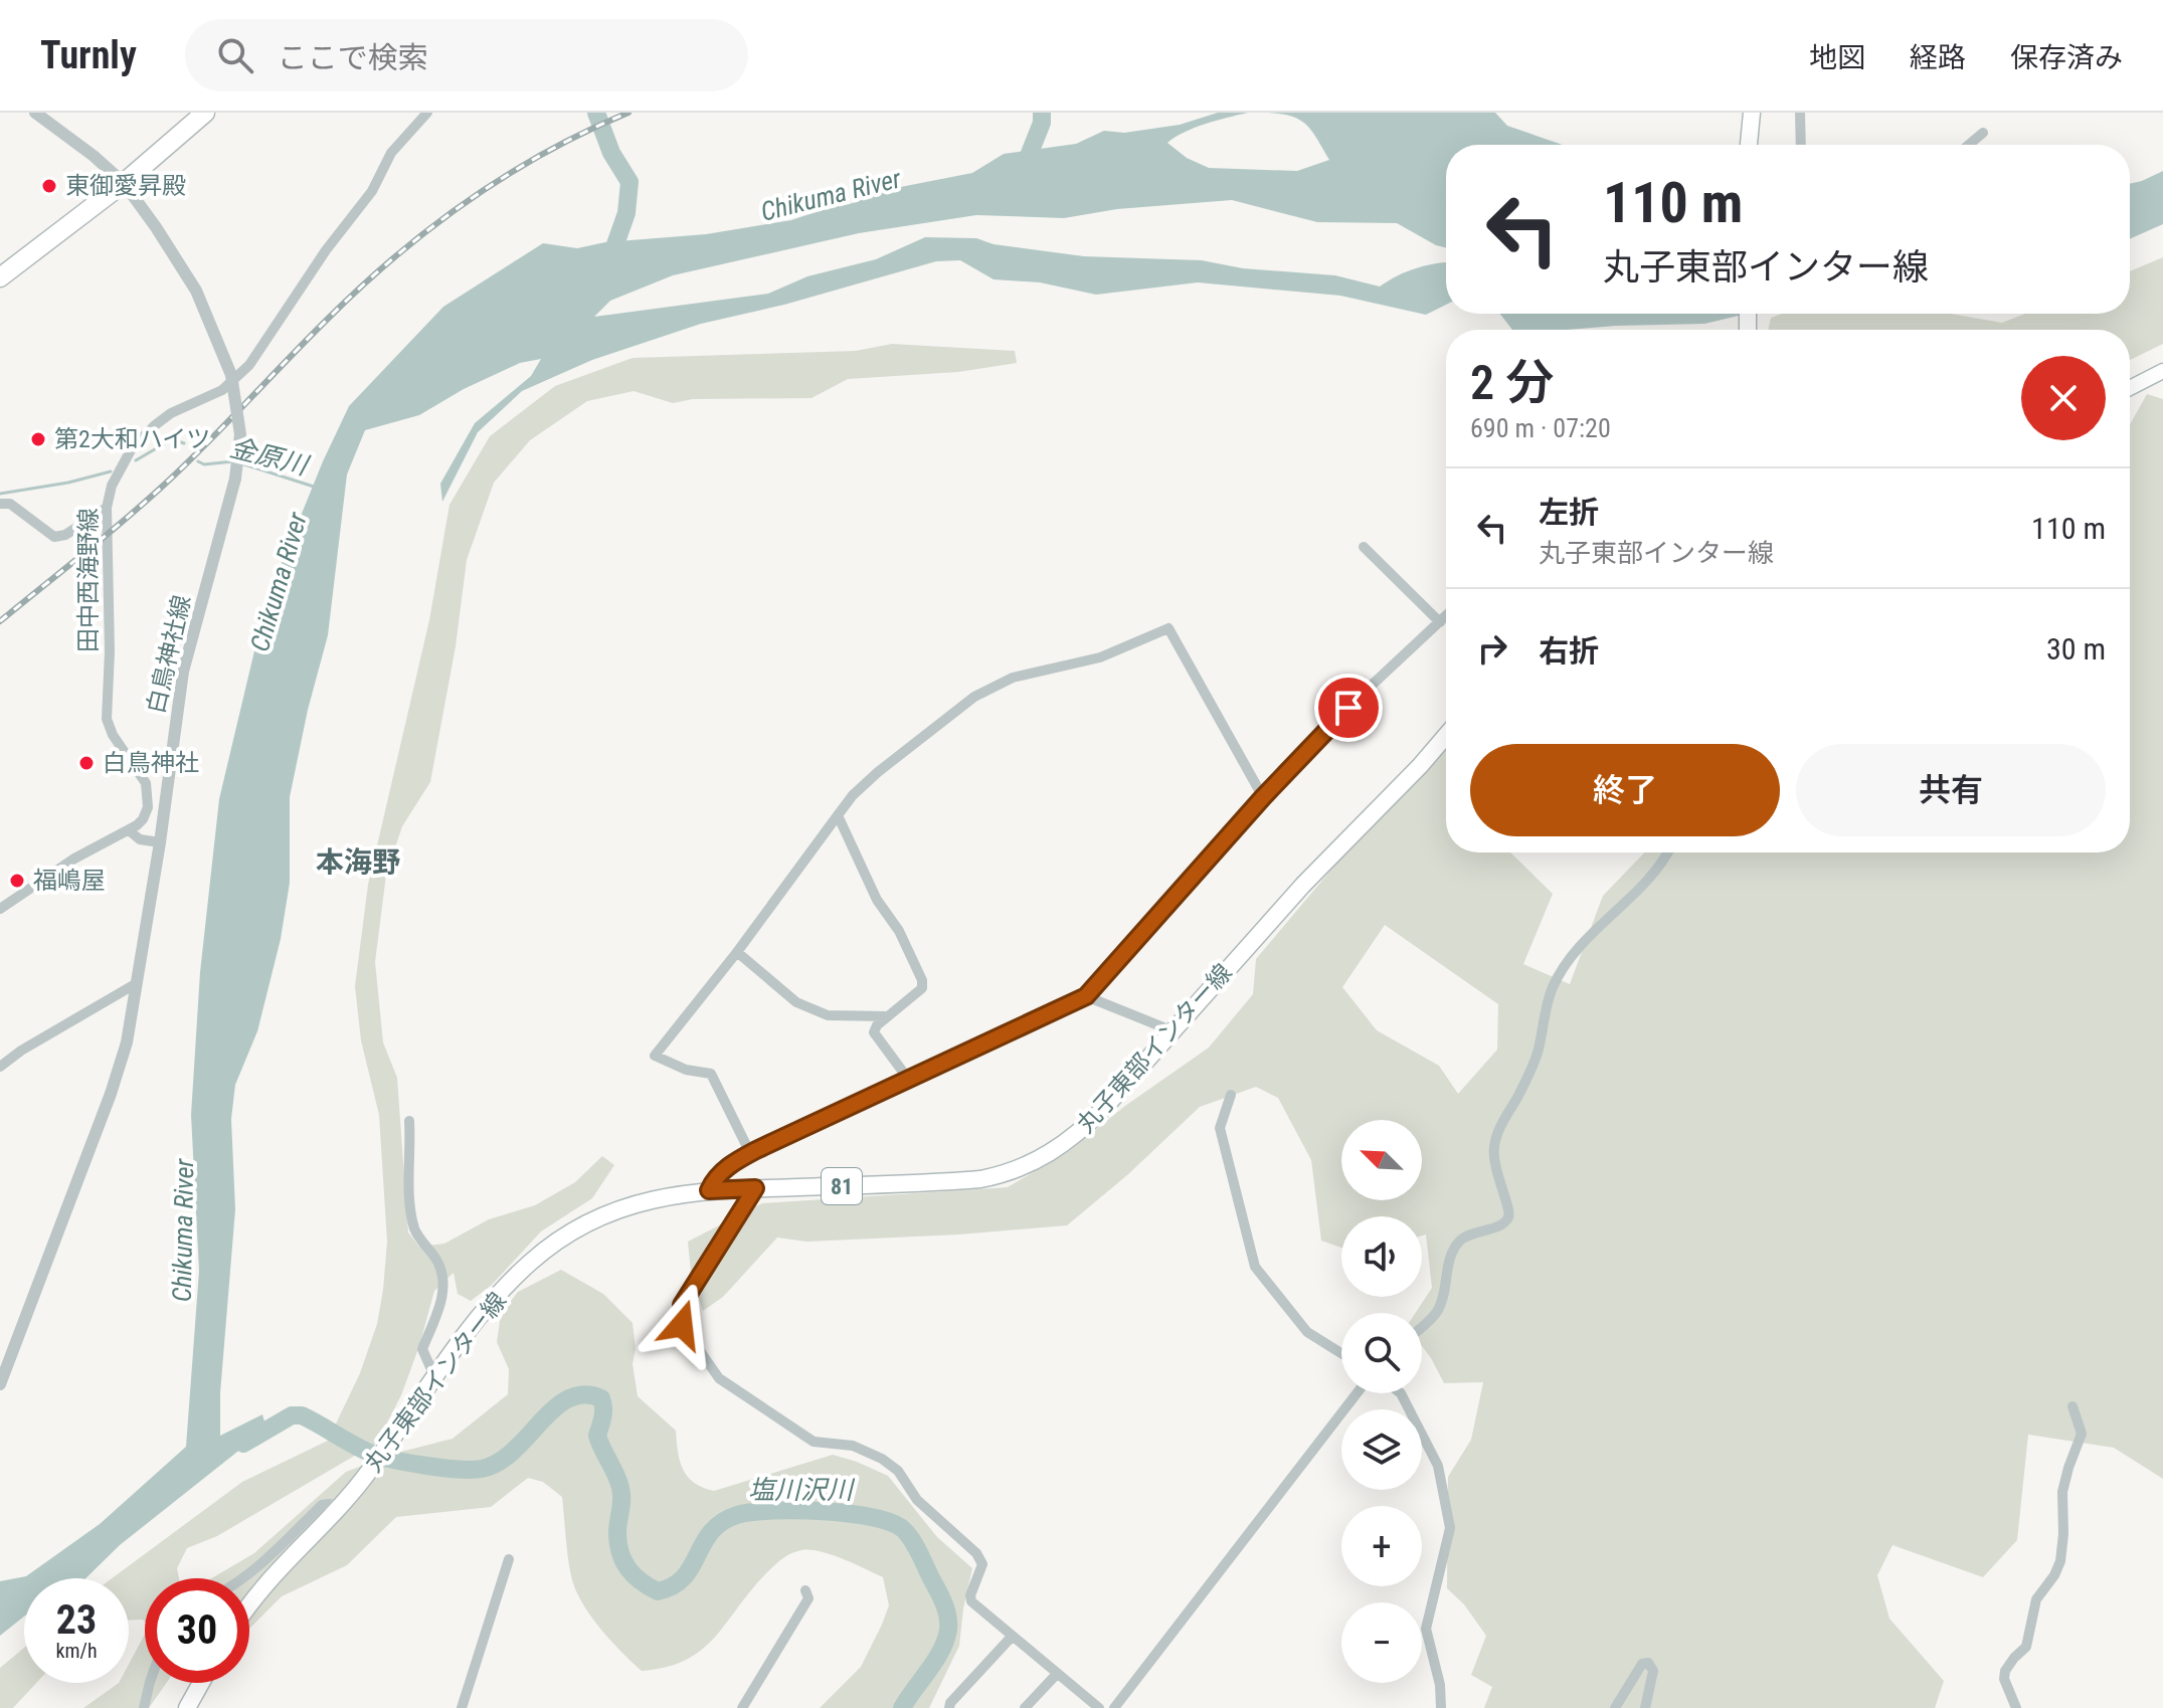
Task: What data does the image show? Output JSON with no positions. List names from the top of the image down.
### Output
{
  "streets": {
    "main road": ["丸子東部インター線", "81"],
    "street": ["田中西海野線", "白鳥神社線"]
  },
  "districts": ["本海野"],
  "water": ["Chikuma River", "金原川", "塩川沢川"],
  "places": [
    "東御愛昇殿",
    "第2大和ハイツ",
    "白鳥神社",
    "福嶋屋"
  ],
  "north": "top left",
  "page": {
    "header": "Turnly",
    "search": "ここで検索",
    "nav": ["地図", "経路", "保存済み"],
    "turn": ["110 m", "丸子東部インター線"],
    "heading": ["2 分", "690 m · 07:20"],
    "list": [
      {
        "name": "左折",
        "note": "丸子東部インター線",
        "value": "110 m"
      },
      {
        "name": "右折",
        "value": "30 m"
      }
    ],
    "buttons": ["終了", "共有"],
    "map_buttons": ["+", "−"],
    "speed": "23 km/h",
    "limit": "30"
  }
}
